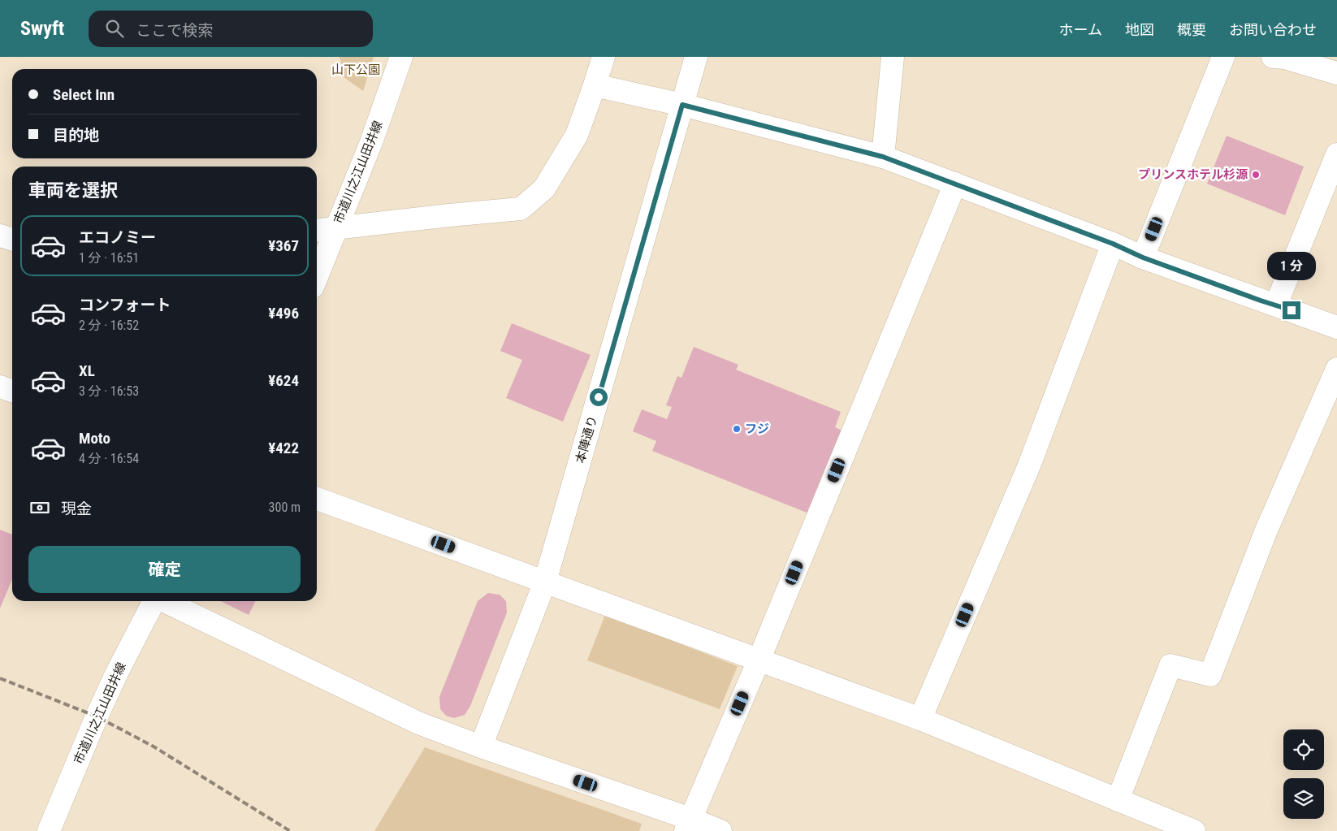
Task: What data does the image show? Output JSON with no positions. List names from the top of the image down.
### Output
{
  "streets": {
    "street": ["市道川之江山田井線", "本陣通り"]
  },
  "parks": ["山下公園"],
  "places": ["プリンスホテル杉源", "フジ"],
  "page": {
    "header": "Swyft",
    "search": "ここで検索",
    "nav": [
      "ホーム",
      "地図",
      "概要",
      "お問い合わせ"
    ],
    "banner": ["Select Inn", "目的地"],
    "heading": "車両を選択",
    "list": [
      {
        "name": "エコノミー",
        "note": "1 分 · 16:51",
        "value": "¥367"
      },
      {
        "name": "コンフォート",
        "note": "2 分 · 16:52",
        "value": "¥496"
      },
      {
        "name": "XL",
        "note": "3 分 · 16:53",
        "value": "¥624"
      },
      {
        "name": "Moto",
        "note": "4 分 · 16:54",
        "value": "¥422"
      }
    ],
    "bubble": "1 分",
    "pay": ["現金", "300 m"],
    "buttons": "確定"
  }
}
